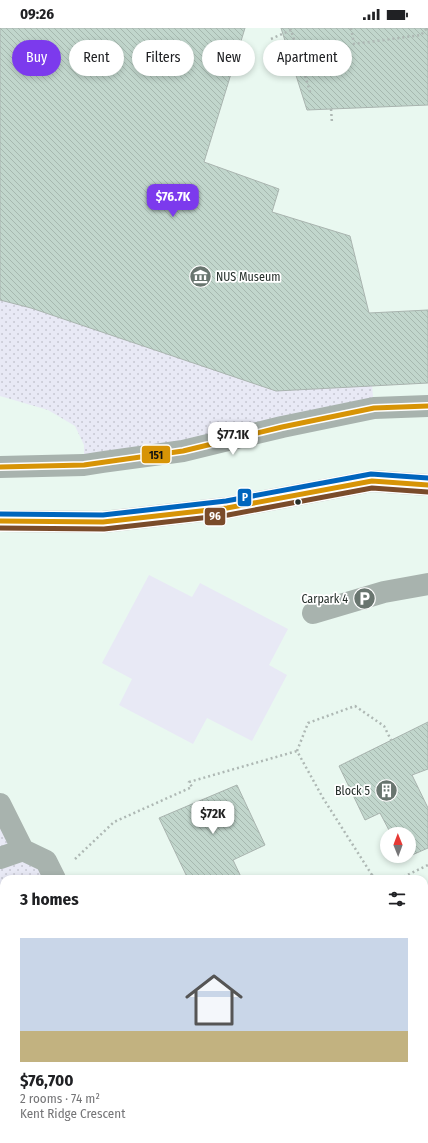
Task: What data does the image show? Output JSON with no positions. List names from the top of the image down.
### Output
{
  "places": {
    "museum": ["NUS Museum"],
    "parking": ["Carpark 4"],
    "building": ["Block 5"]
  },
  "lines": ["transit line 151", "transit line P", "transit line 96"],
  "north": "top",
  "page": {
    "status": "09:26",
    "chip": [
      "Buy",
      "Rent",
      "Filters",
      "New",
      "Apartment"
    ],
    "price": ["$76.7K", "$77.1K", "$72K"],
    "heading": "3 homes",
    "list": [
      {
        "name": "$76,700",
        "note": "2 rooms · 74 m² · Kent Ridge Crescent"
      }
    ]
  }
}
